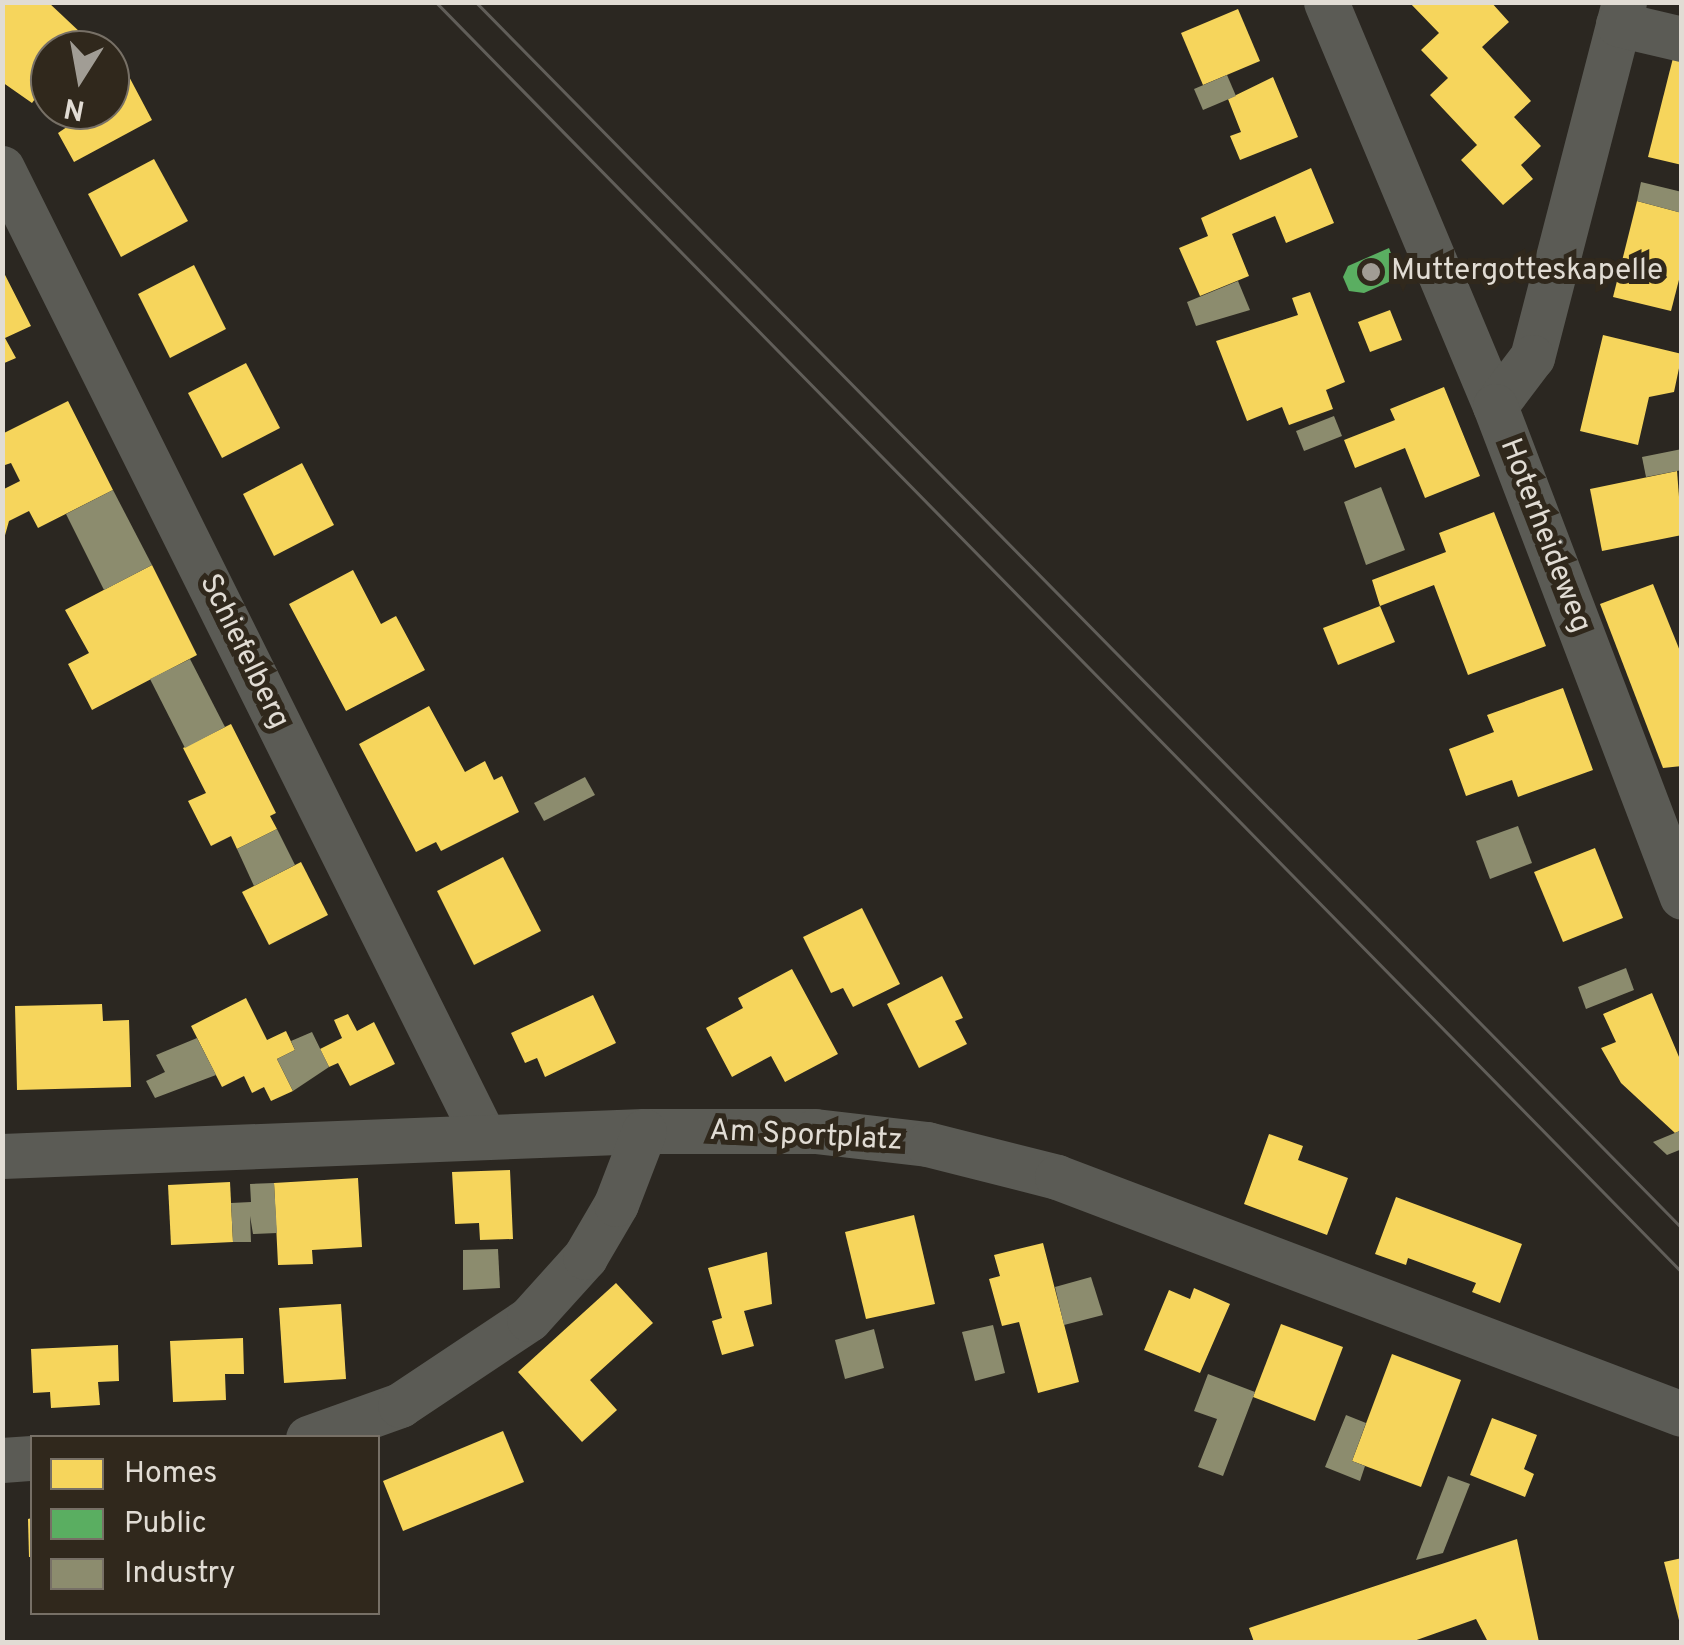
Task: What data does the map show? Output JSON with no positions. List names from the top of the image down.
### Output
{
  "streets": {
    "street": ["Hoterheideweg", "Schiefelberg", "Am Sportplatz"]
  },
  "crossings": [
    ["Schiefelberg", "Am Sportplatz"]
  ],
  "places": ["Muttergotteskapelle"],
  "legend": ["Homes", "Public", "Industry"],
  "north": "bottom"
}
